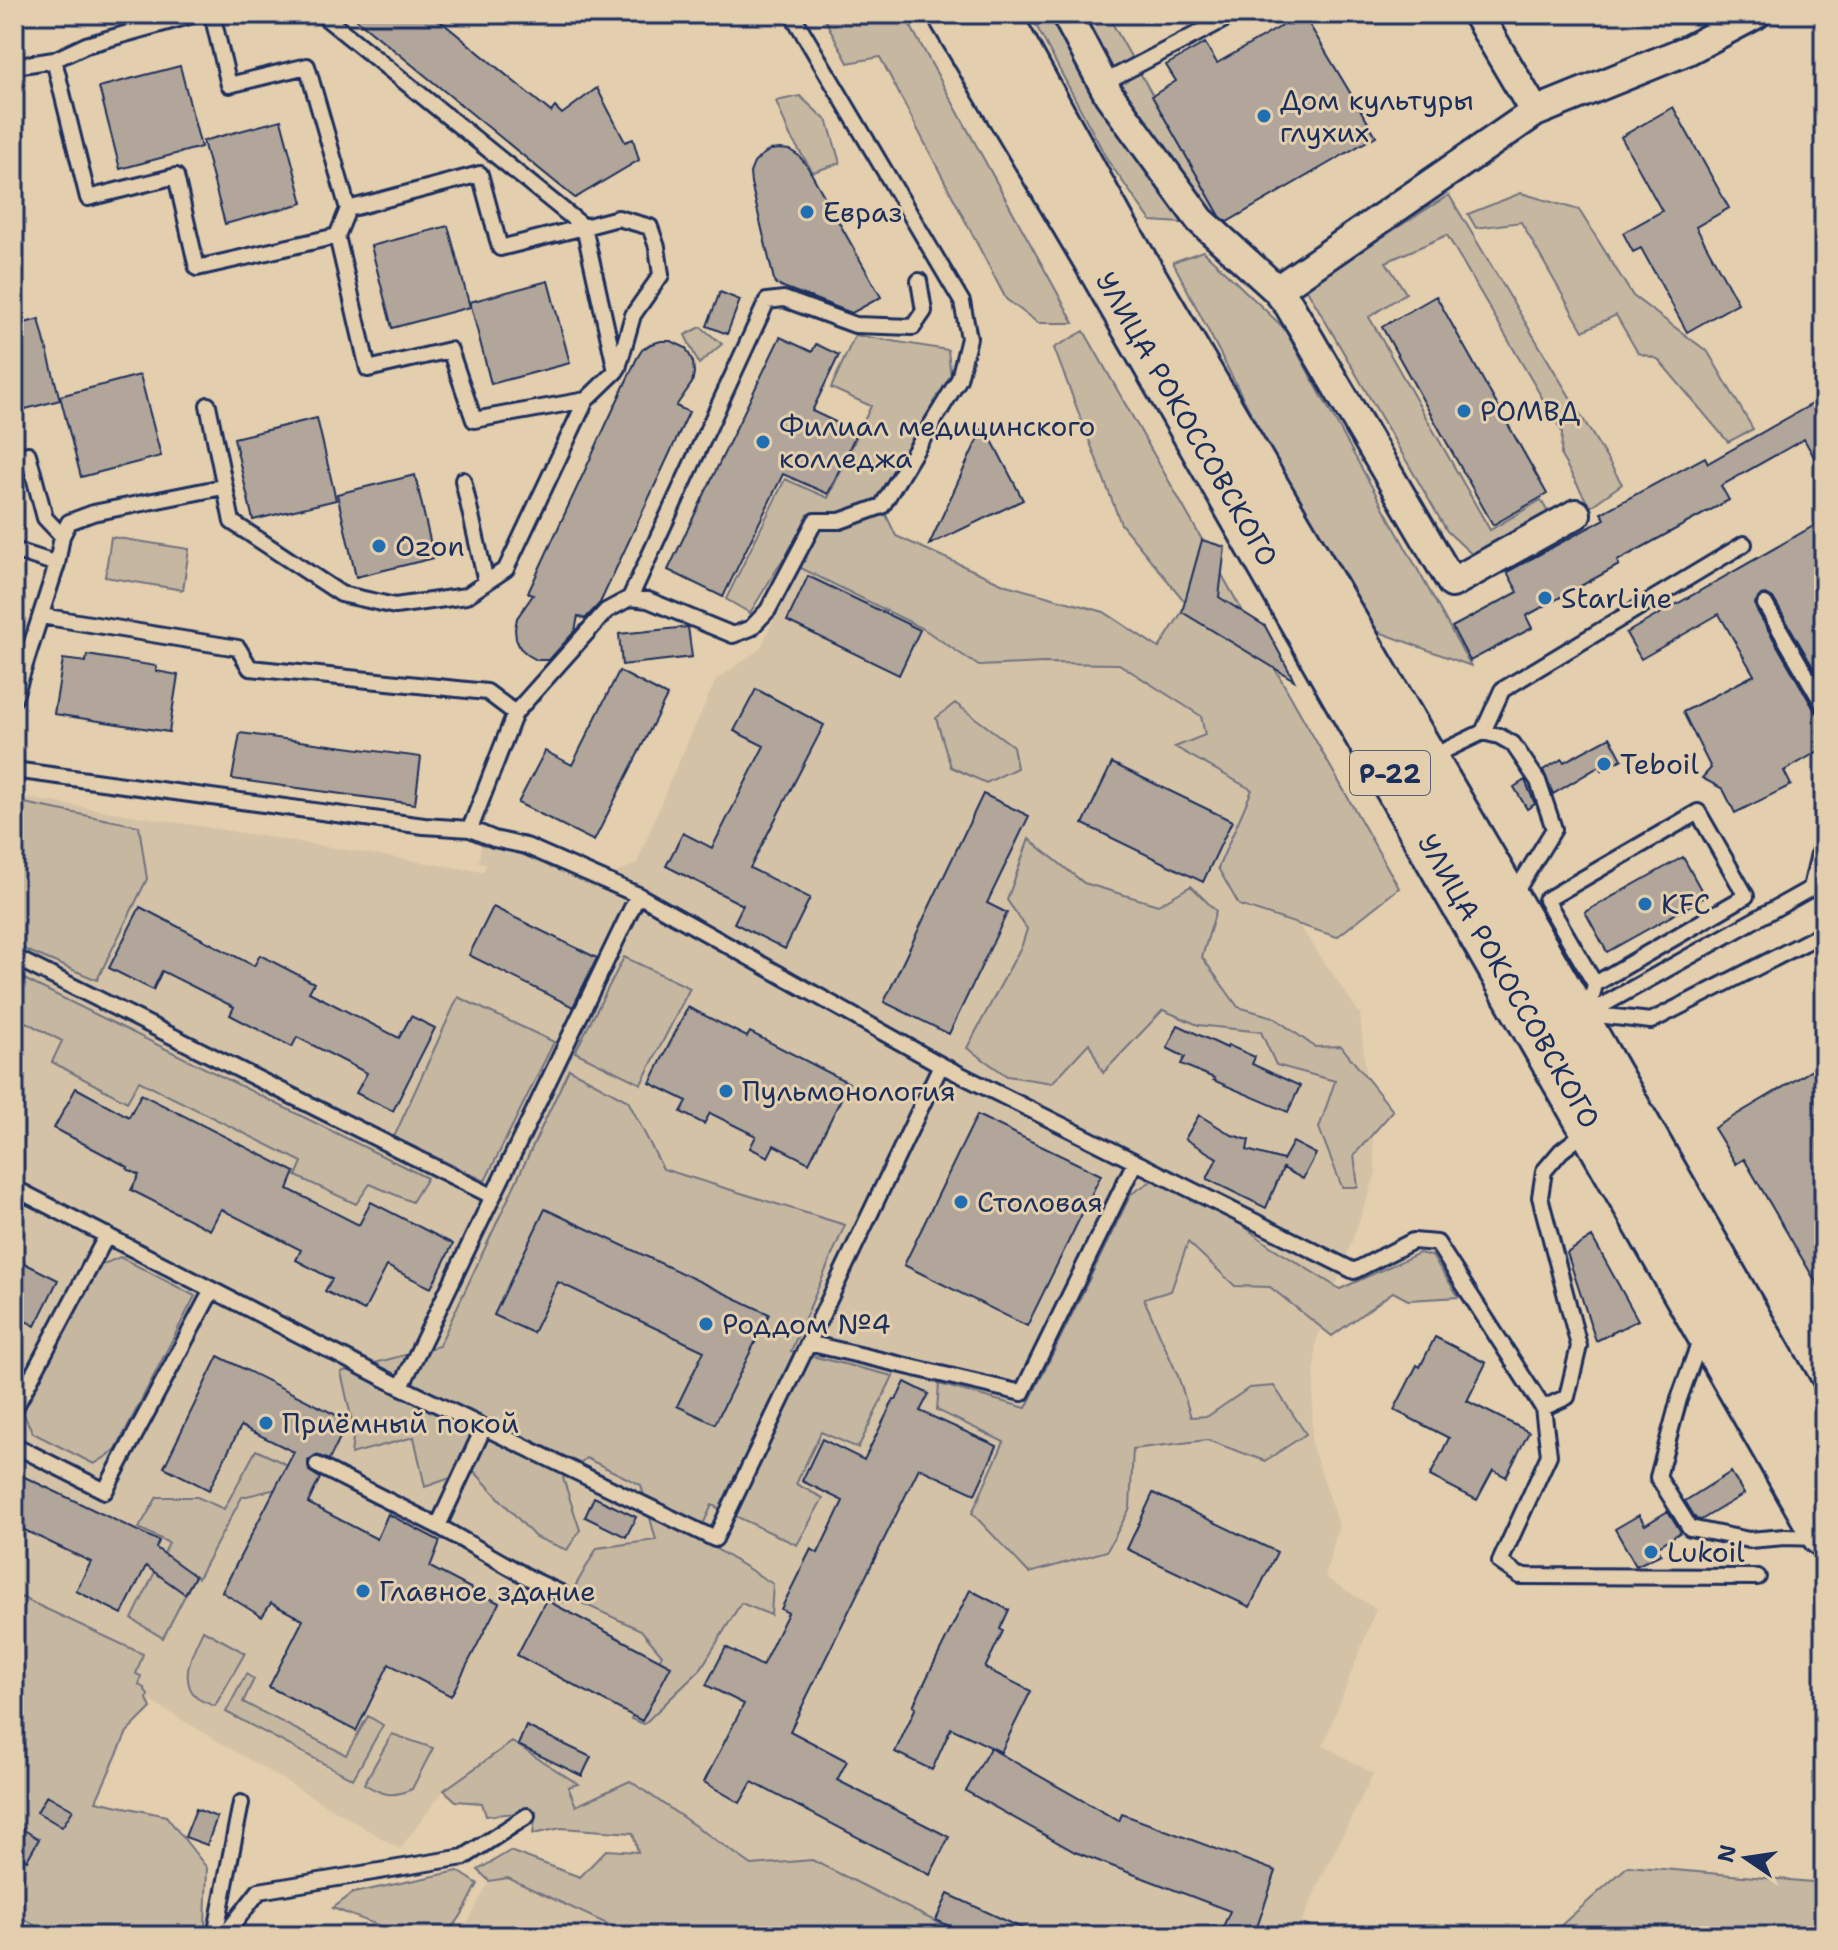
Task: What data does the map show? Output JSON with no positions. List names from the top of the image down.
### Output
{
  "streets": {
    "highway": ["УЛИЦА РОКОССОВСКОГО", "Р-22"]
  },
  "places": [
    "Дом культуры глухих",
    "Евраз",
    "РОМВД",
    "Филиал медицинского колледжа",
    "Ozon",
    "StarLine",
    "Teboil",
    "KFC",
    "Пульмонология",
    "Столовая",
    "Роддом №4",
    "Приёмный покой",
    "Lukoil",
    "Главное здание"
  ],
  "north": "left"
}
